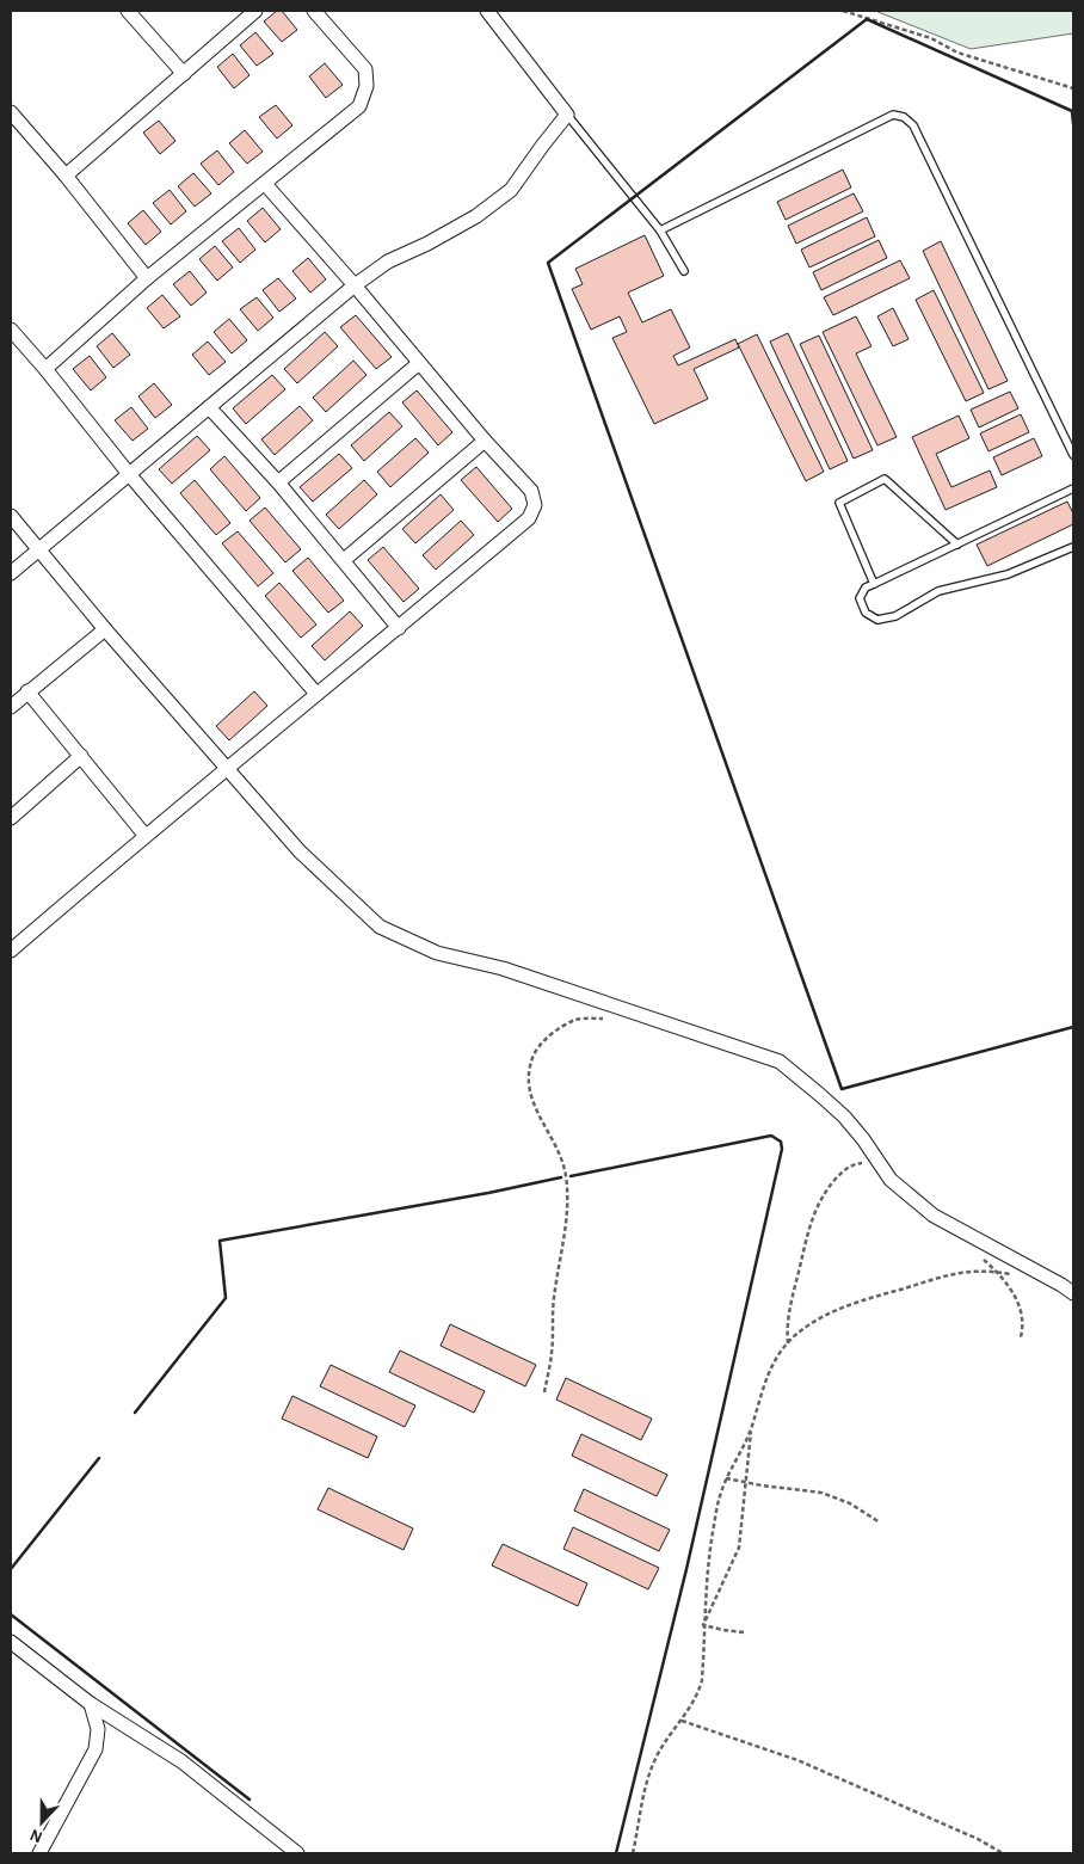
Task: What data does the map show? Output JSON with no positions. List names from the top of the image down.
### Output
{
  "north": "bottom"
}
